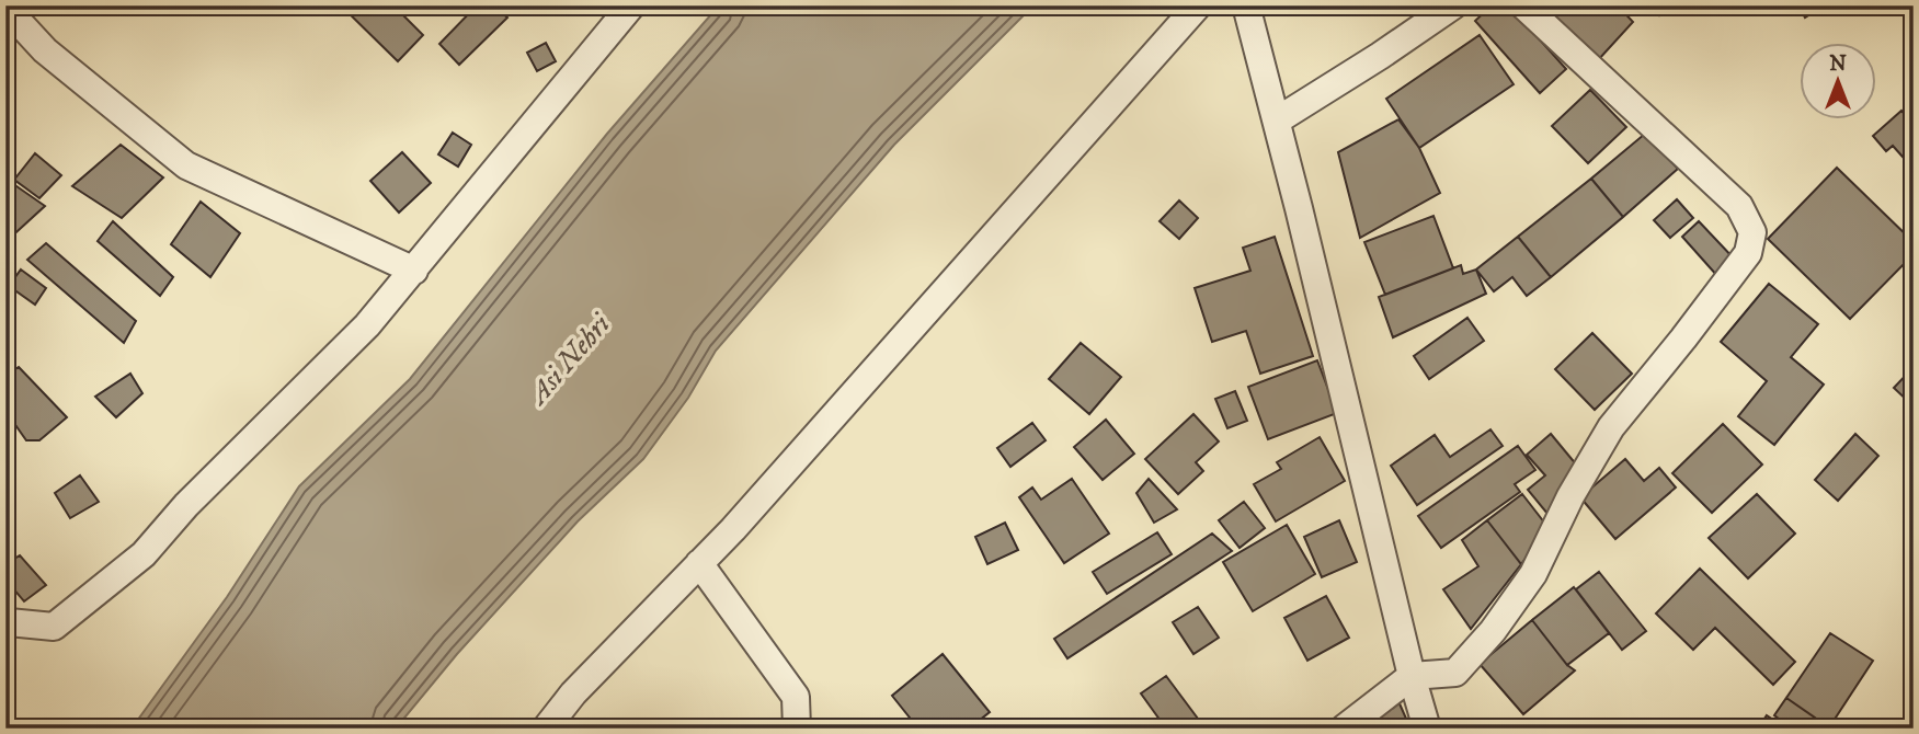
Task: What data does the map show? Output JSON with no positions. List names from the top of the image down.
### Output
{
  "water": ["Asi Nehri"],
  "north": "top"
}
